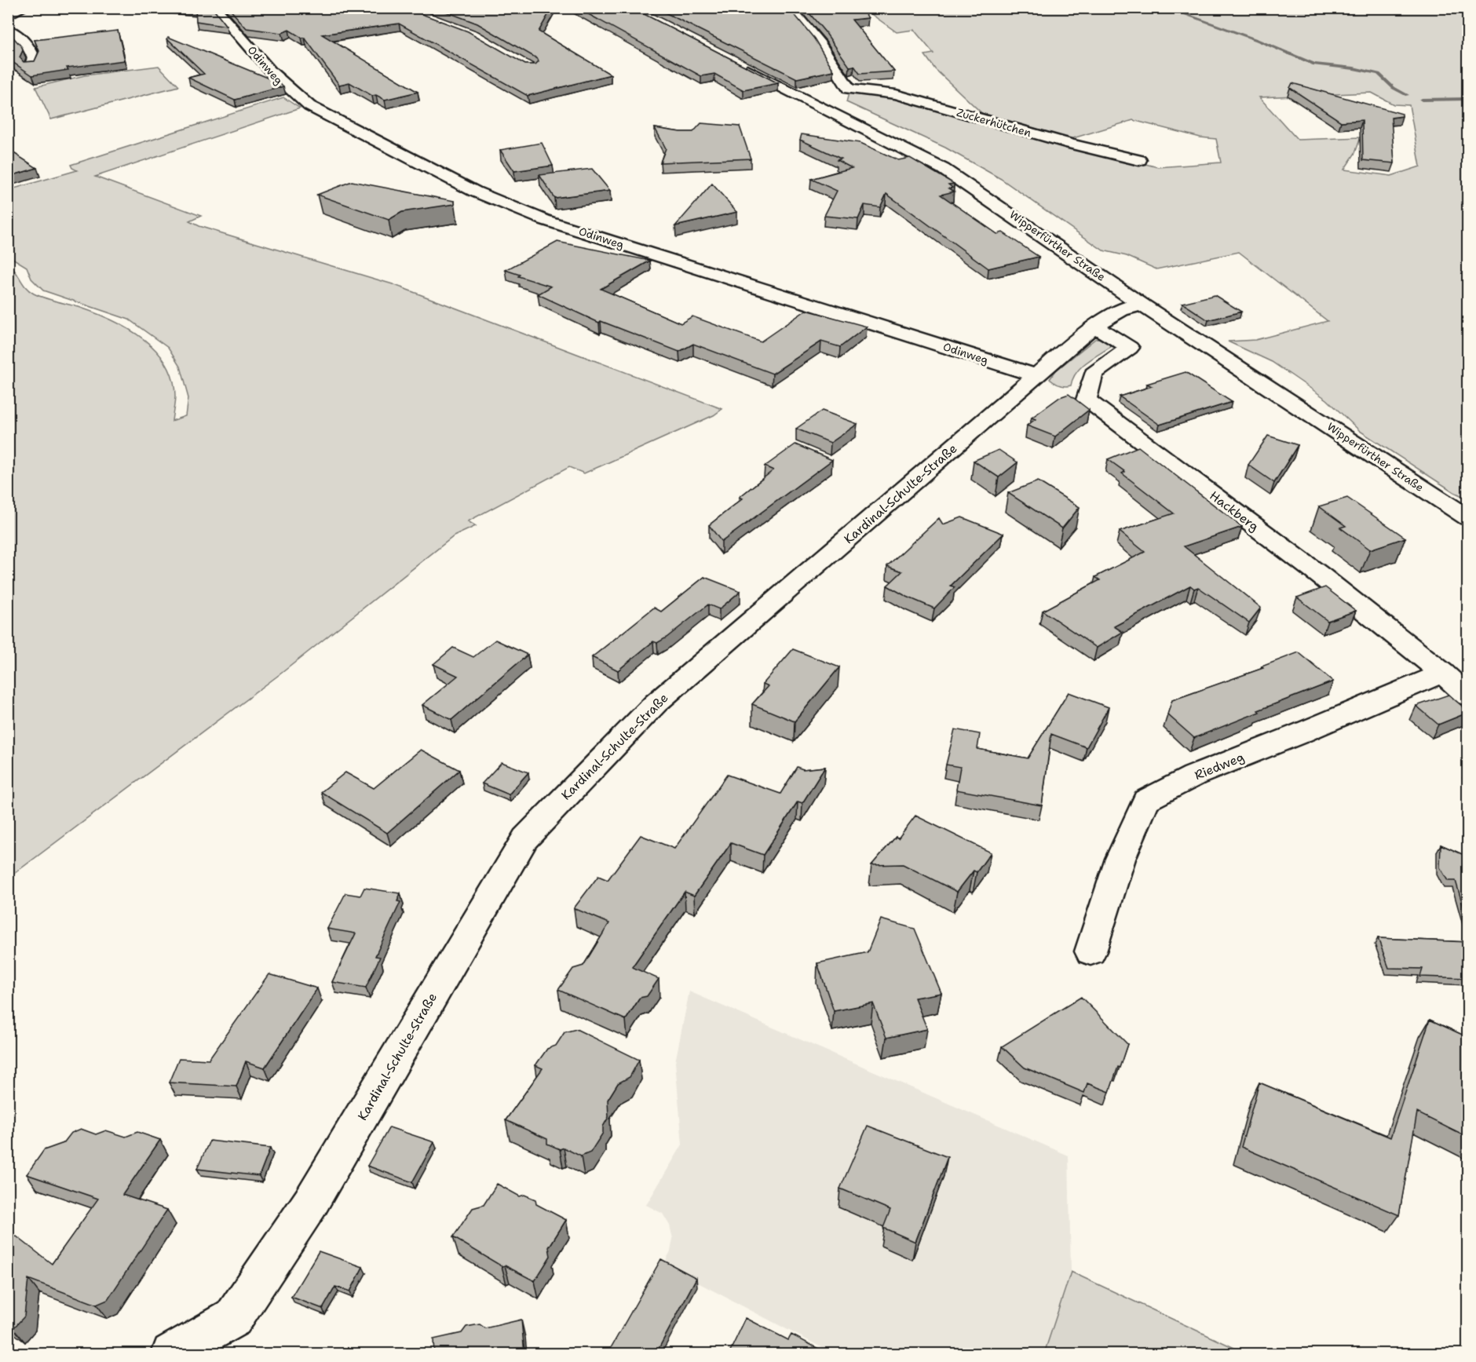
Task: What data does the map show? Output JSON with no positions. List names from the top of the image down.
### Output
{
  "streets": {
    "street": [
      "Odinweg",
      "Zuckerhütchen",
      "Wipperfürther Straße",
      "Kardinal-Schulte-Straße",
      "Hackberg",
      "Riedweg"
    ]
  },
  "crossings": [
    ["Odinweg", "Kardinal-Schulte-Straße"],
    ["Wipperfürther Straße", "Kardinal-Schulte-Straße"],
    ["Kardinal-Schulte-Straße", "Hackberg"],
    ["Hackberg", "Riedweg"]
  ]
}
